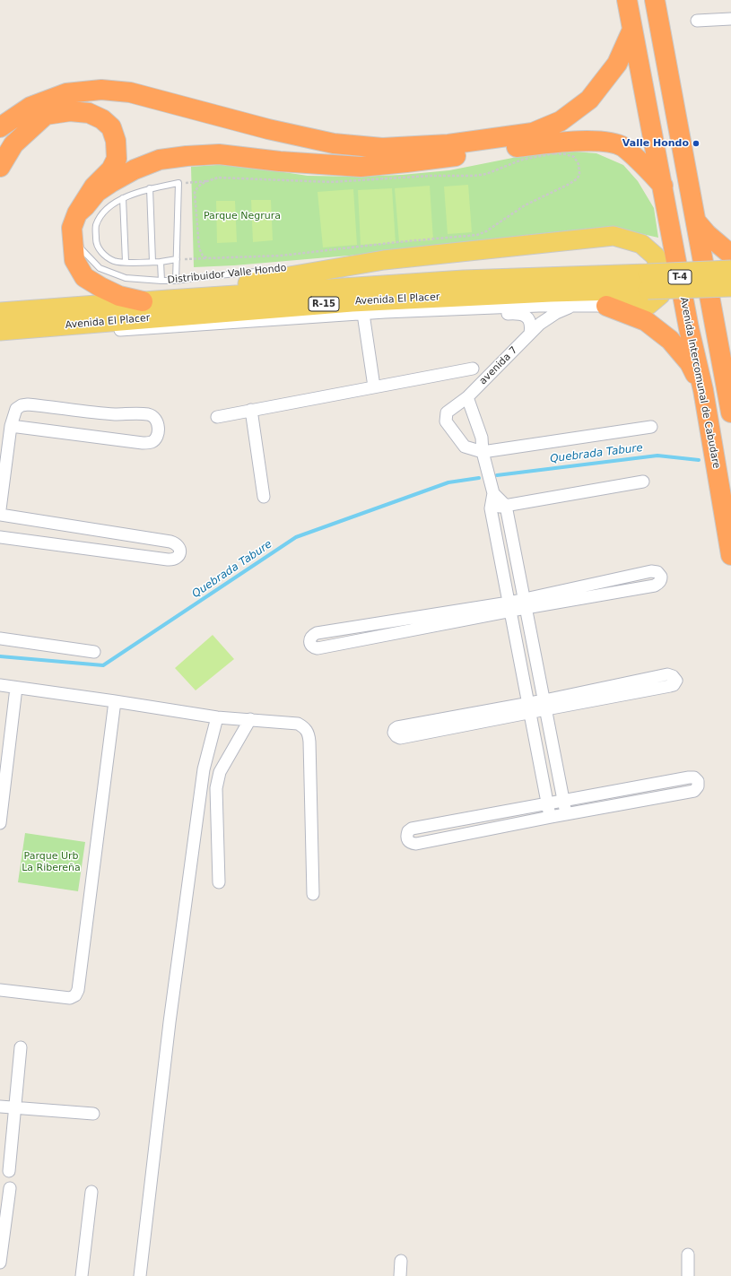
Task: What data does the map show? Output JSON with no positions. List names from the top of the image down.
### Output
{
  "streets": {
    "highway": ["T-4", "Avenida Intercomunal de Cabudare"],
    "main road": ["Avenida El Placer", "R-15"],
    "street": ["avenida 7"],
    "lane": ["Distribuidor Valle Hondo"]
  },
  "water": ["Quebrada Tabure"],
  "parks": ["Parque Negrura", "Parque Urb La Ribereña"],
  "places": ["Valle Hondo"]
}
